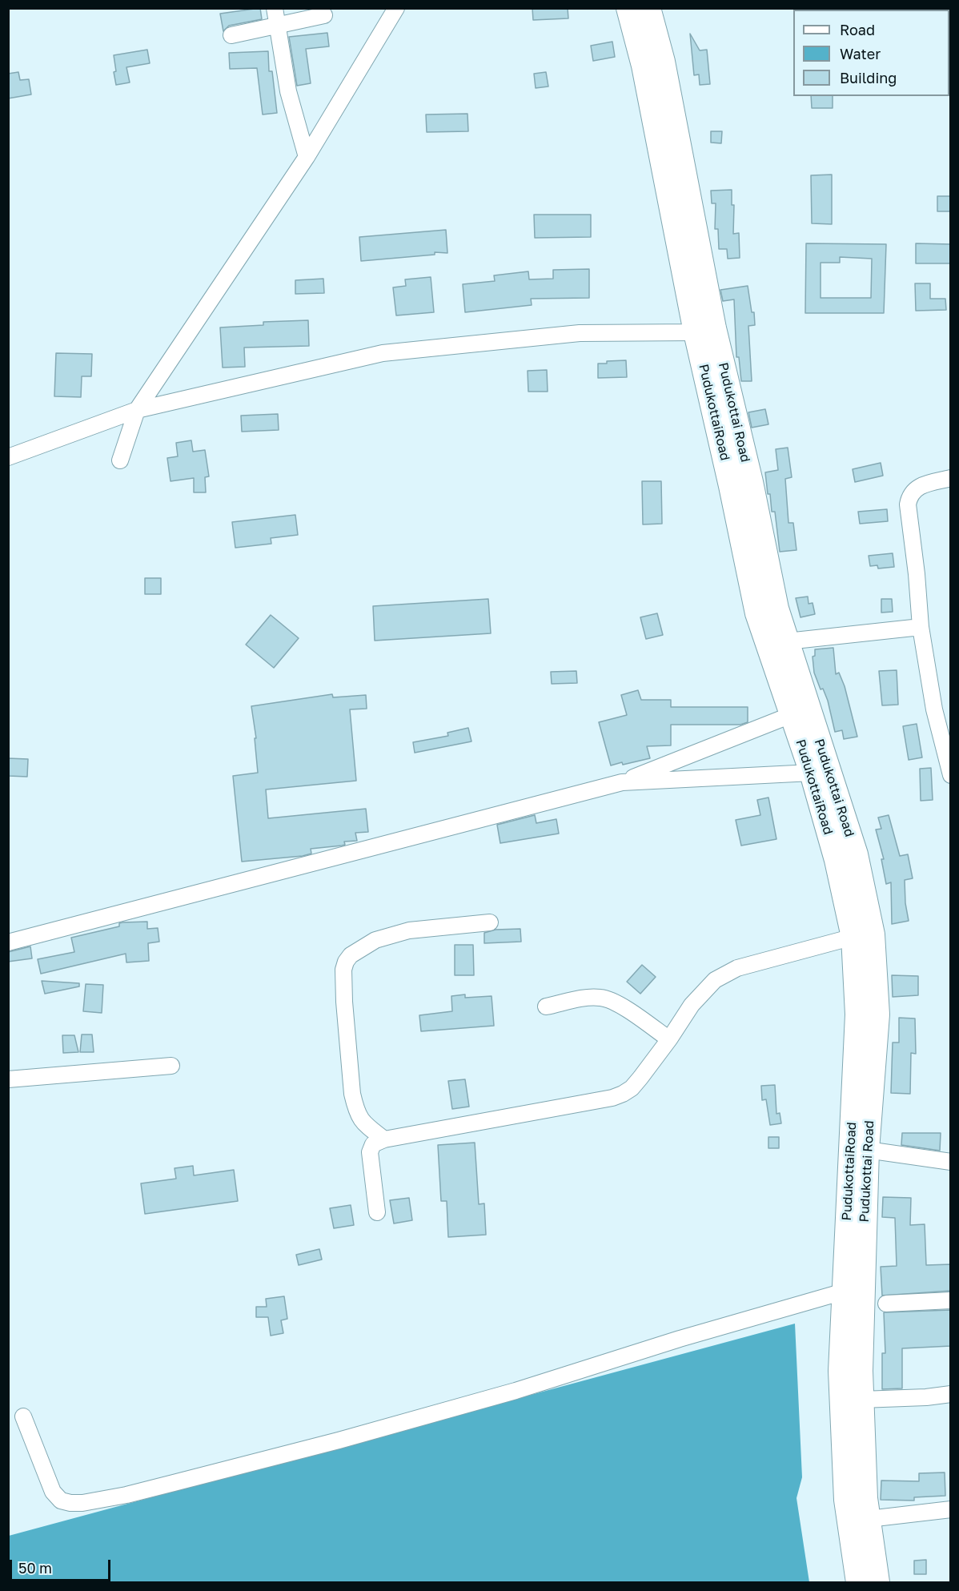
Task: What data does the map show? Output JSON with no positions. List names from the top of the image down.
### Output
{
  "streets": {
    "highway": ["PudukottaiRoad", "Pudukottai Road"]
  },
  "crossings": [
    ["PudukottaiRoad", "Pudukottai Road"]
  ],
  "legend": ["Road", "Water", "Building"],
  "scale_bar": "50 m"
}
